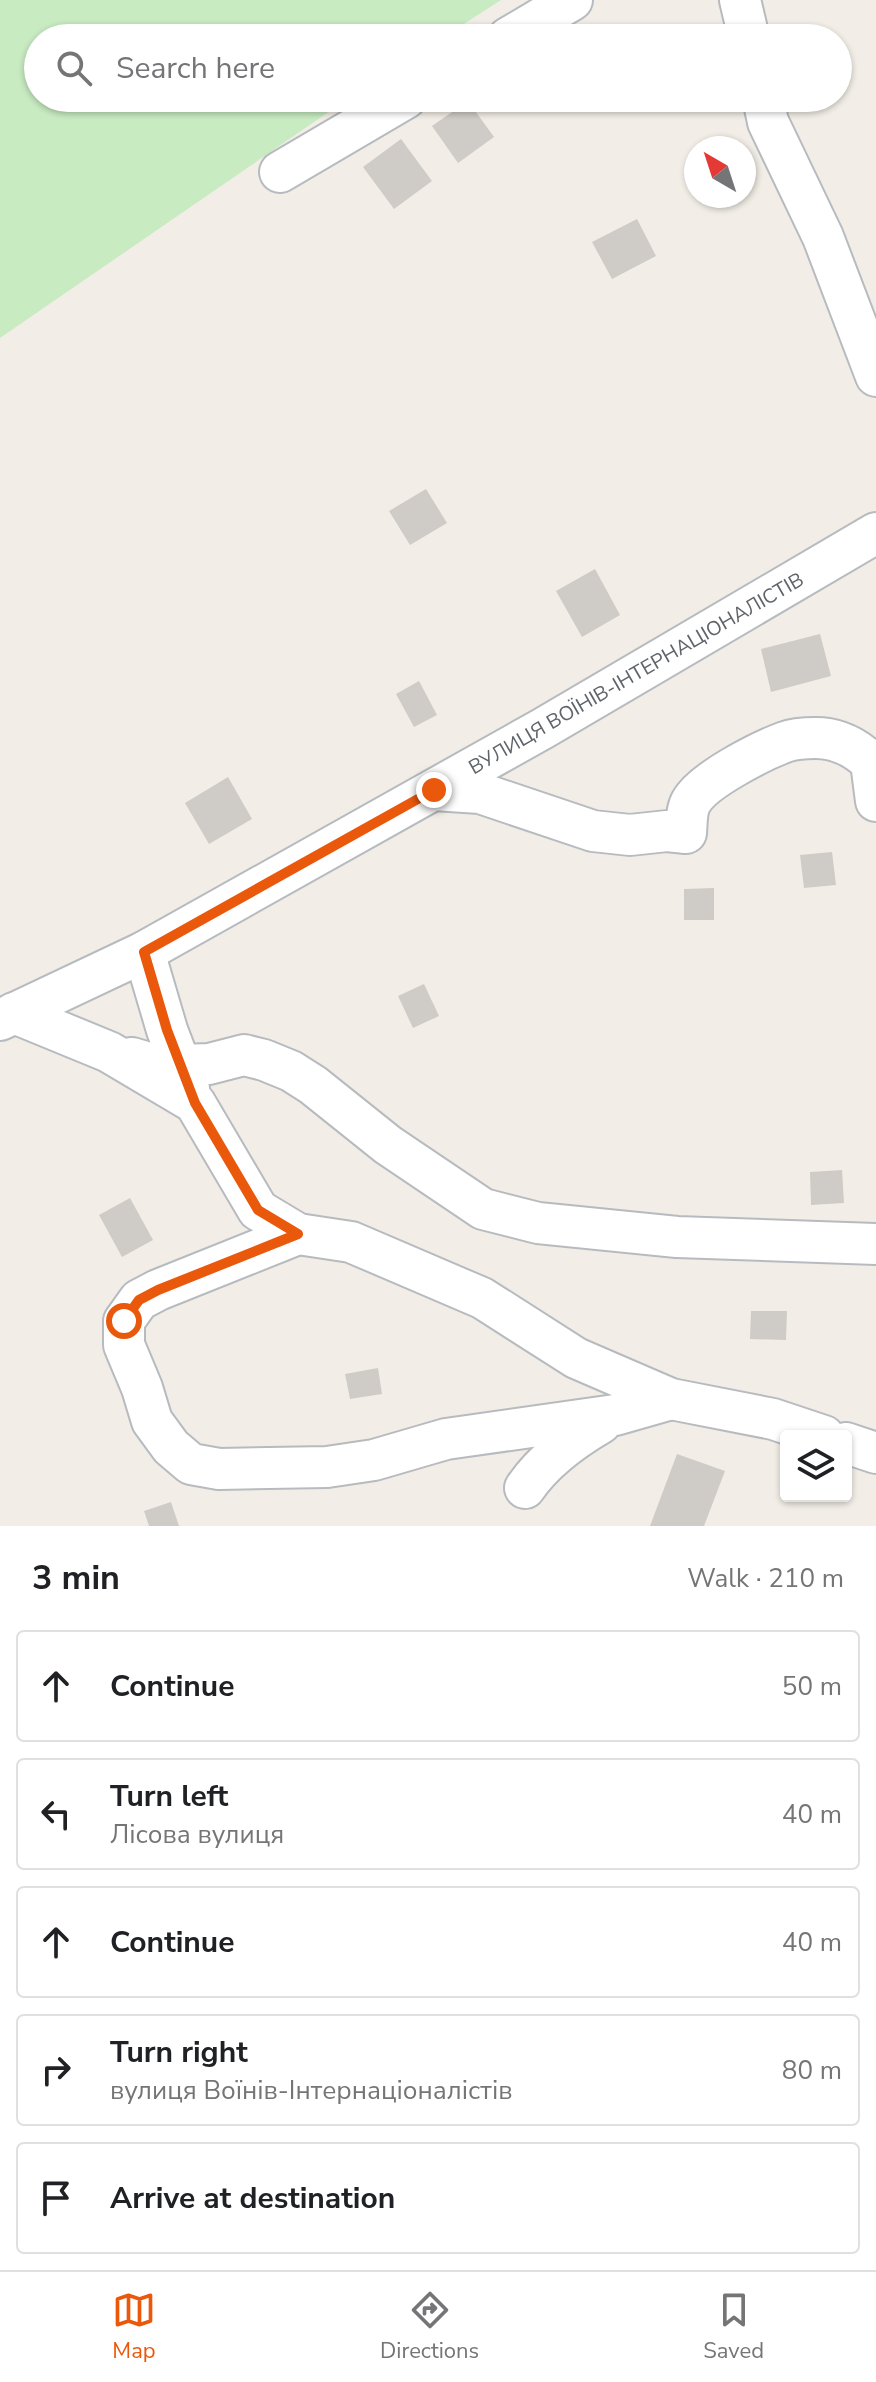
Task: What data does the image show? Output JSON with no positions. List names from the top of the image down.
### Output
{
  "streets": {
    "street": ["ВУЛИЦЯ ВОЇНІВ-ІНТЕРНАЦІОНАЛІСТІВ"]
  },
  "north": "top left",
  "page": {
    "search": "Search here",
    "heading": ["3 min", "Walk · 210 m"],
    "list": [
      ["Continue", "50 m"],
      ["Turn left", "Лісова вулиця", "40 m"],
      ["Continue", "40 m"],
      ["Turn right", "вулиця Воїнів-Інтернаціоналістів", "80 m"],
      "Arrive at destination"
    ],
    "nav": ["Map", "Directions", "Saved"]
  }
}
